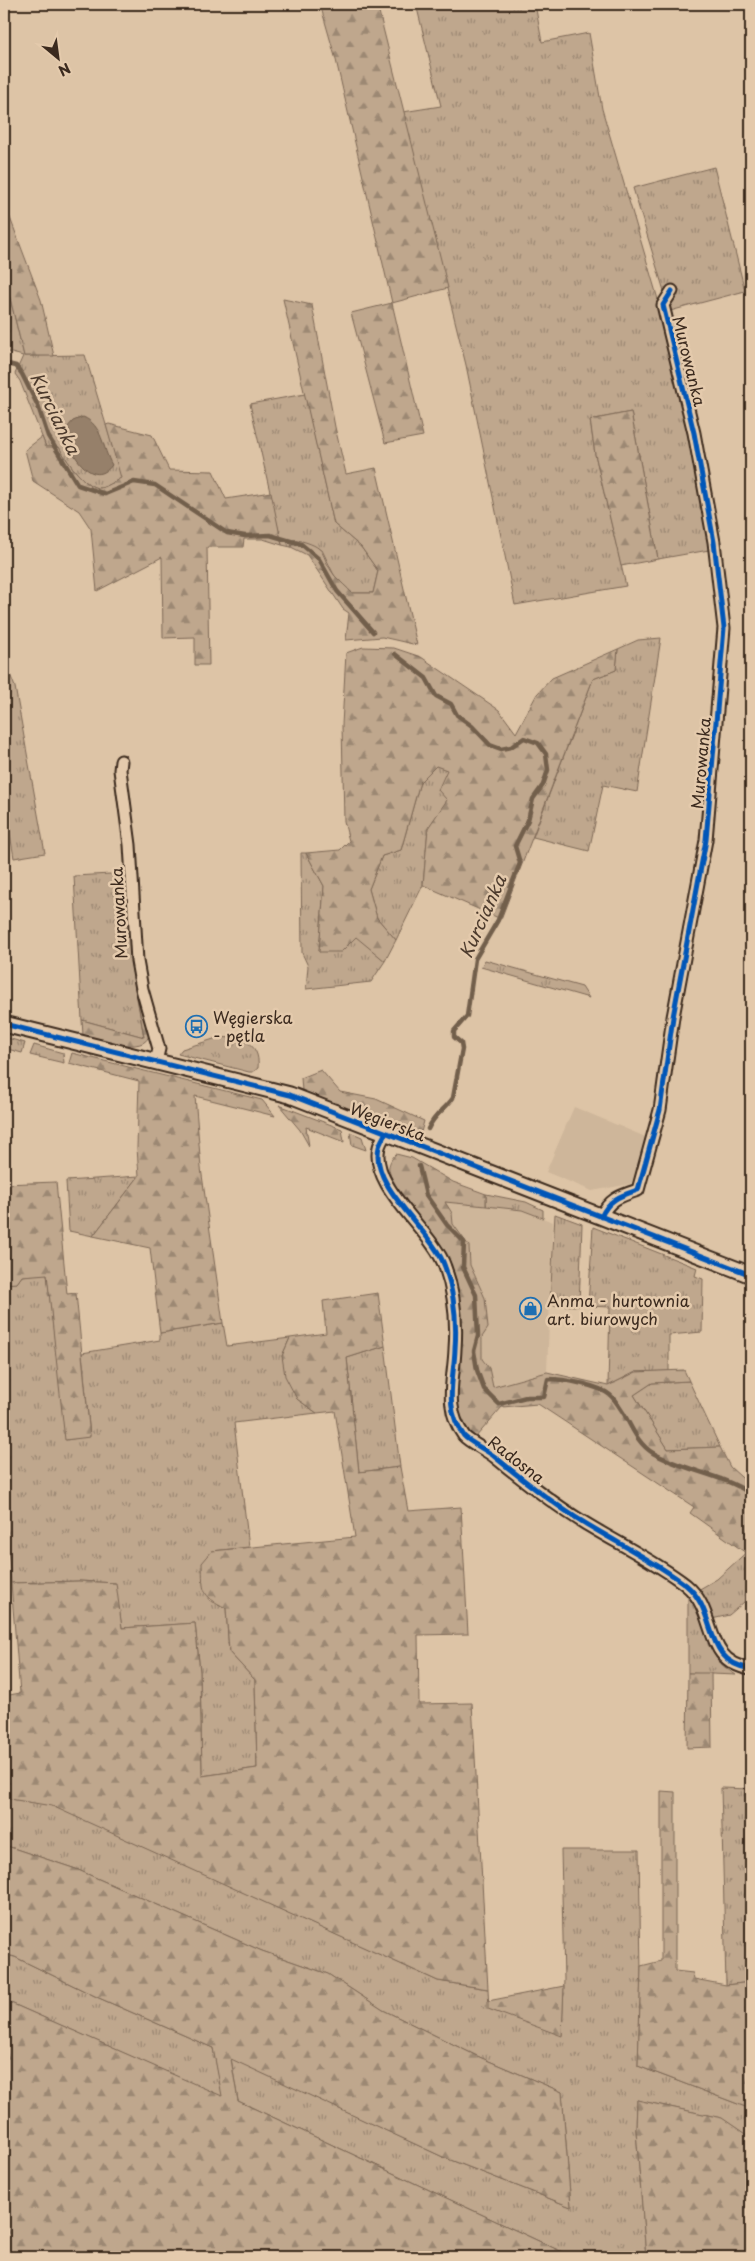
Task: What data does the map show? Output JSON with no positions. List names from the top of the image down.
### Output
{
  "streets": {
    "main road": ["Węgierska"],
    "street": ["Murowanka", "Radosna"]
  },
  "crossings": [
    ["Murowanka", "Węgierska"],
    ["Węgierska", "Radosna"]
  ],
  "water": ["Kurcianka"],
  "places": {
    "bus stop": ["Węgierska - pętla"],
    "shop": ["Anma - hurtownia art. biurowych"]
  },
  "north": "bottom right"
}
